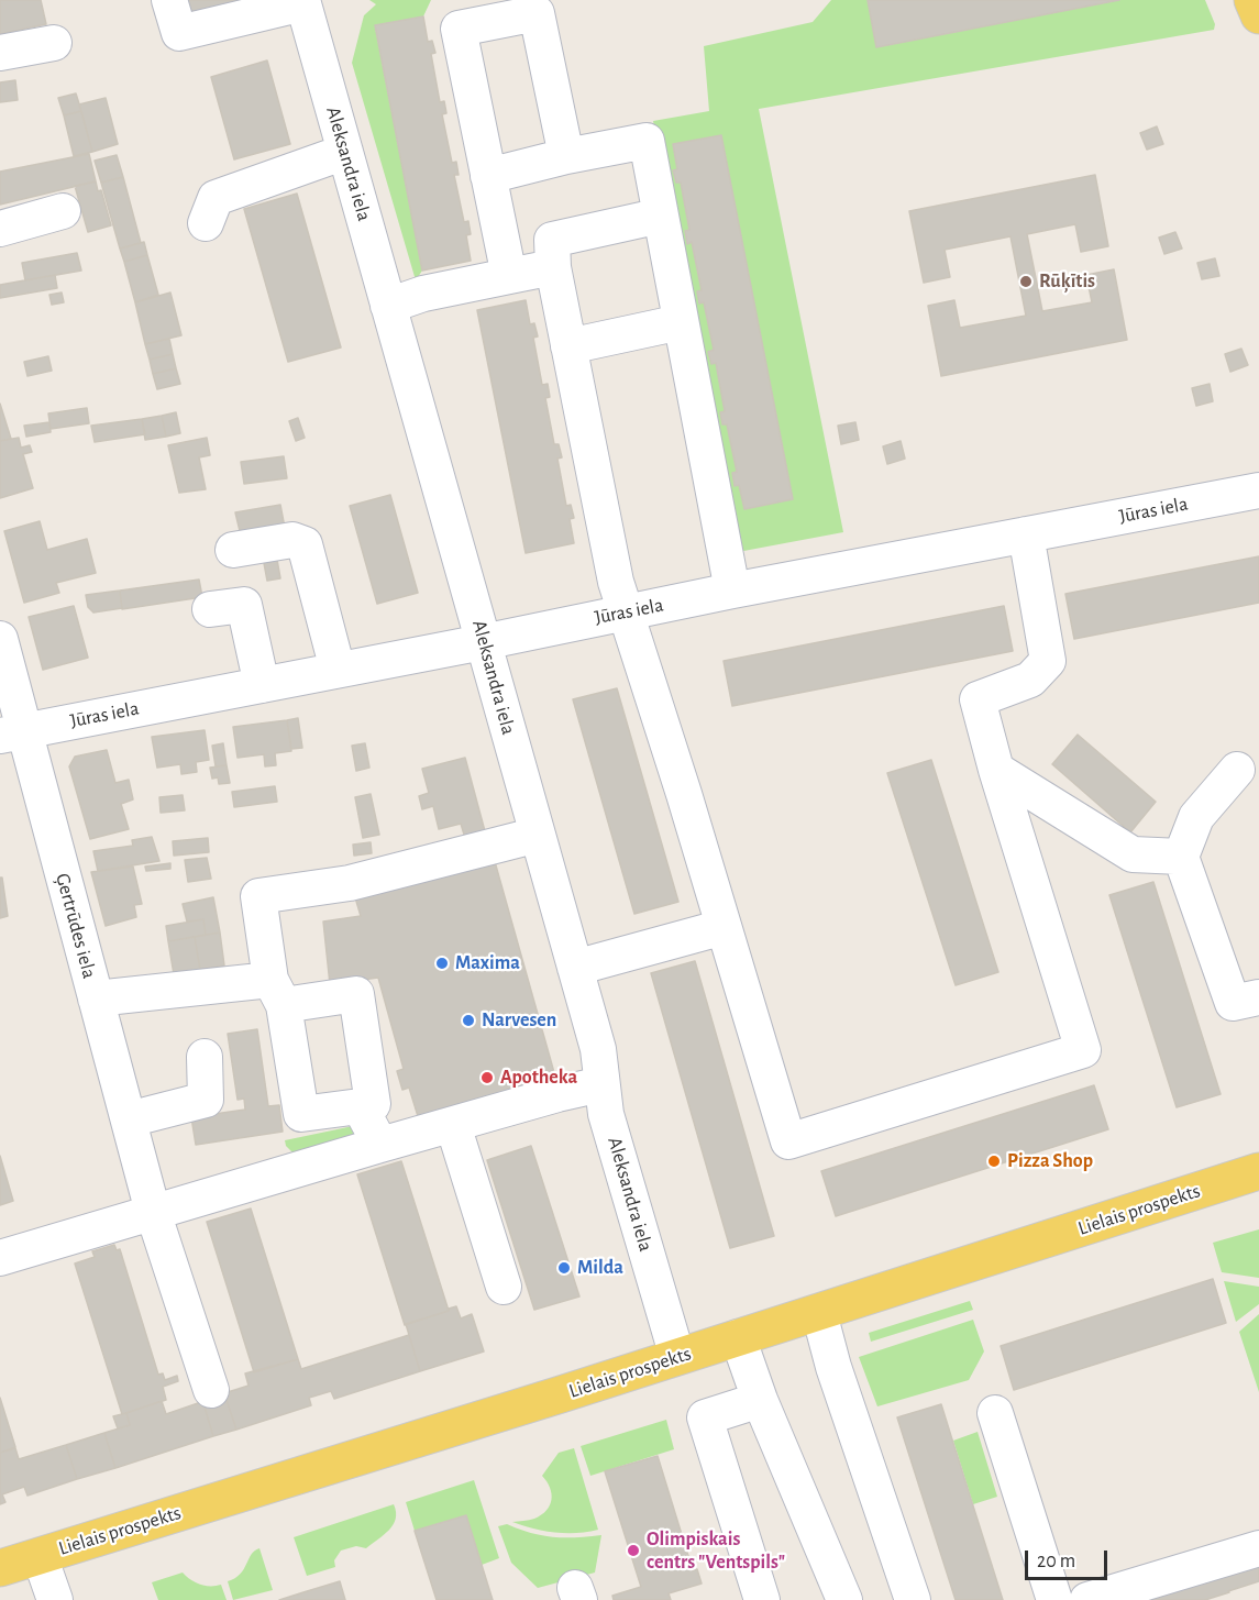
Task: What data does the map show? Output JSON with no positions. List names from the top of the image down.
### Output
{
  "streets": {
    "main road": ["Lielais prospekts"],
    "street": ["Aleksandra iela", "Jūras iela", "Ģertrūdes iela"]
  },
  "crossings": [
    ["Aleksandra iela", "Jūras iela"],
    ["Aleksandra iela", "Lielais prospekts"],
    ["Jūras iela", "Ģertrūdes iela"]
  ],
  "places": [
    "Rūķītis",
    "Maxima",
    "Narvesen",
    "Apotheka",
    "Pizza Shop",
    "Milda",
    "Olimpiskais centrs \"Ventspils\""
  ],
  "scale_bar": "20 m"
}
